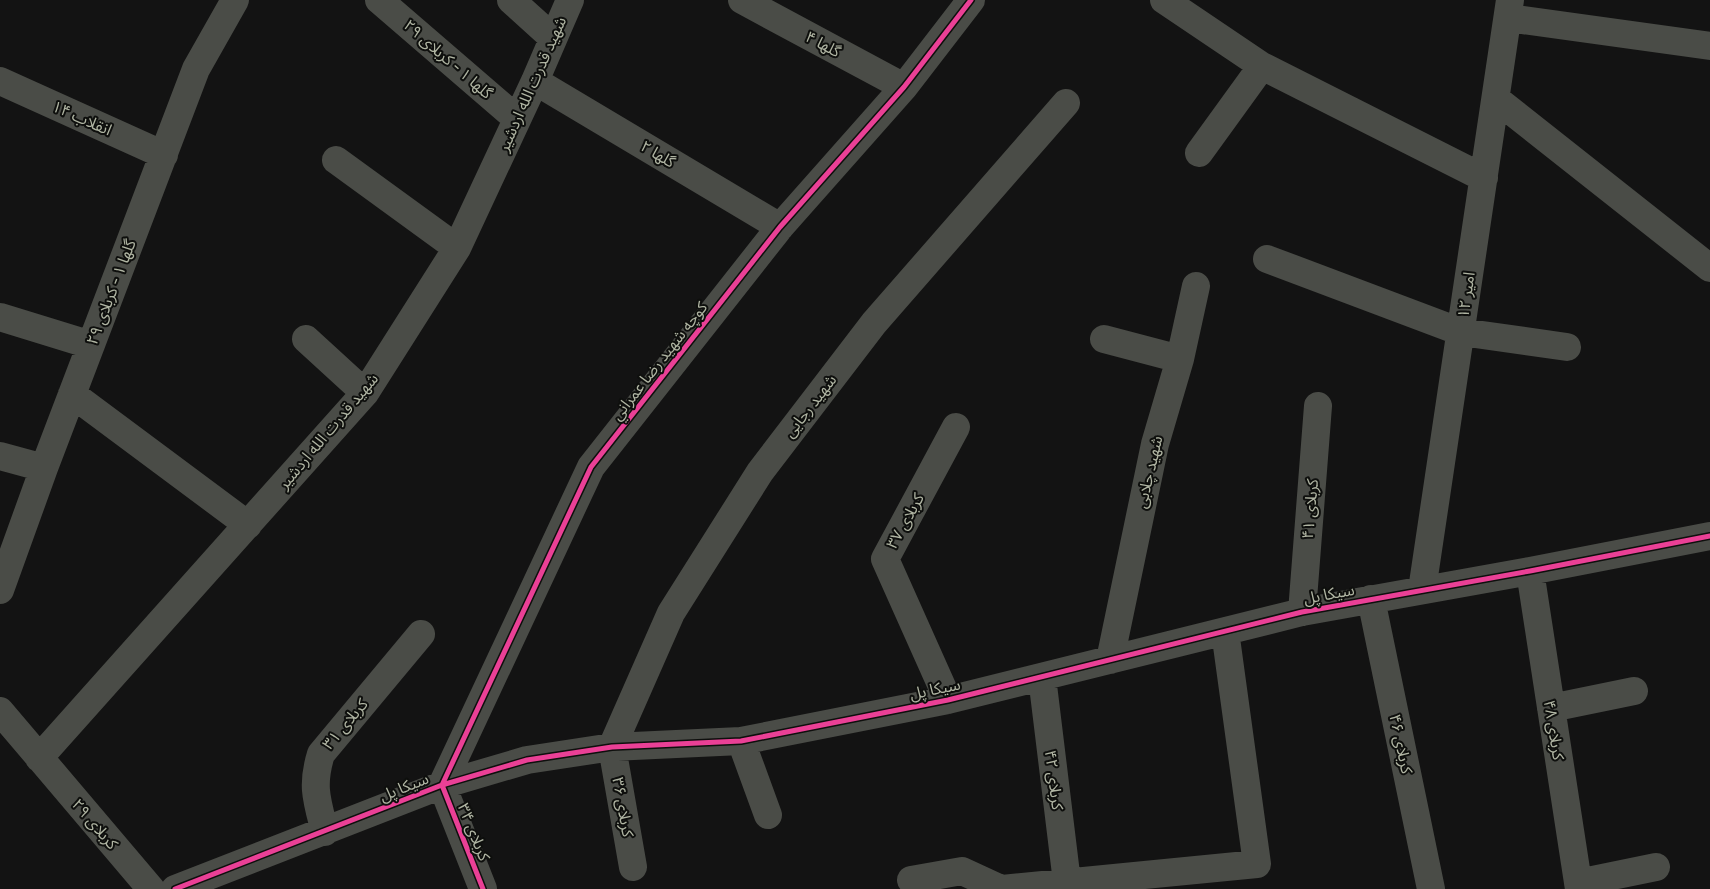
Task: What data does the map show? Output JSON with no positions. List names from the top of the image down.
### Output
{
  "streets": {
    "street": [
      "گلها ۴",
      "گلها ۱ - کربلای ۲۹",
      "شهید قدرت الله اردشیر",
      "انقلاب ۱۴",
      "گلها ۲",
      "امير ۱۲",
      "كوچه شهيد رضا عمراني",
      "شهید رجایی",
      "شهید چلابی",
      "کربلای ۴۱",
      "کربلای ۳۷",
      "سیکا پل",
      "کربلای ۳۱",
      "کربلای ۴۸",
      "کربلای ۴۶",
      "کربلای ۴۲",
      "کربلای ۳۶",
      "کربلای ۲۹",
      "کربلای ۳۴"
    ]
  },
  "crossings": [
    ["گلها ۴", "كوچه شهيد رضا عمراني"],
    ["گلها ۱ - کربلای ۲۹", "شهید قدرت الله اردشیر"],
    ["گلها ۱ - کربلای ۲۹", "انقلاب ۱۴"],
    ["شهید قدرت الله اردشیر", "گلها ۲"],
    ["شهید قدرت الله اردشیر", "کربلای ۲۹"],
    ["گلها ۲", "كوچه شهيد رضا عمراني"],
    ["امير ۱۲", "سیکا پل"],
    ["كوچه شهيد رضا عمراني", "سیکا پل"],
    ["كوچه شهيد رضا عمراني", "کربلای ۳۴"],
    ["شهید رجایی", "سیکا پل"],
    ["شهید رجایی", "کربلای ۳۶"],
    ["شهید چلابی", "سیکا پل"],
    ["کربلای ۴۱", "سیکا پل"],
    ["کربلای ۳۷", "سیکا پل"],
    ["سیکا پل", "کربلای ۳۱"],
    ["سیکا پل", "کربلای ۴۸"],
    ["سیکا پل", "کربلای ۴۶"],
    ["سیکا پل", "کربلای ۴۲"],
    ["سیکا پل", "کربلای ۳۶"],
    ["سیکا پل", "کربلای ۳۴"]
  ]
}
